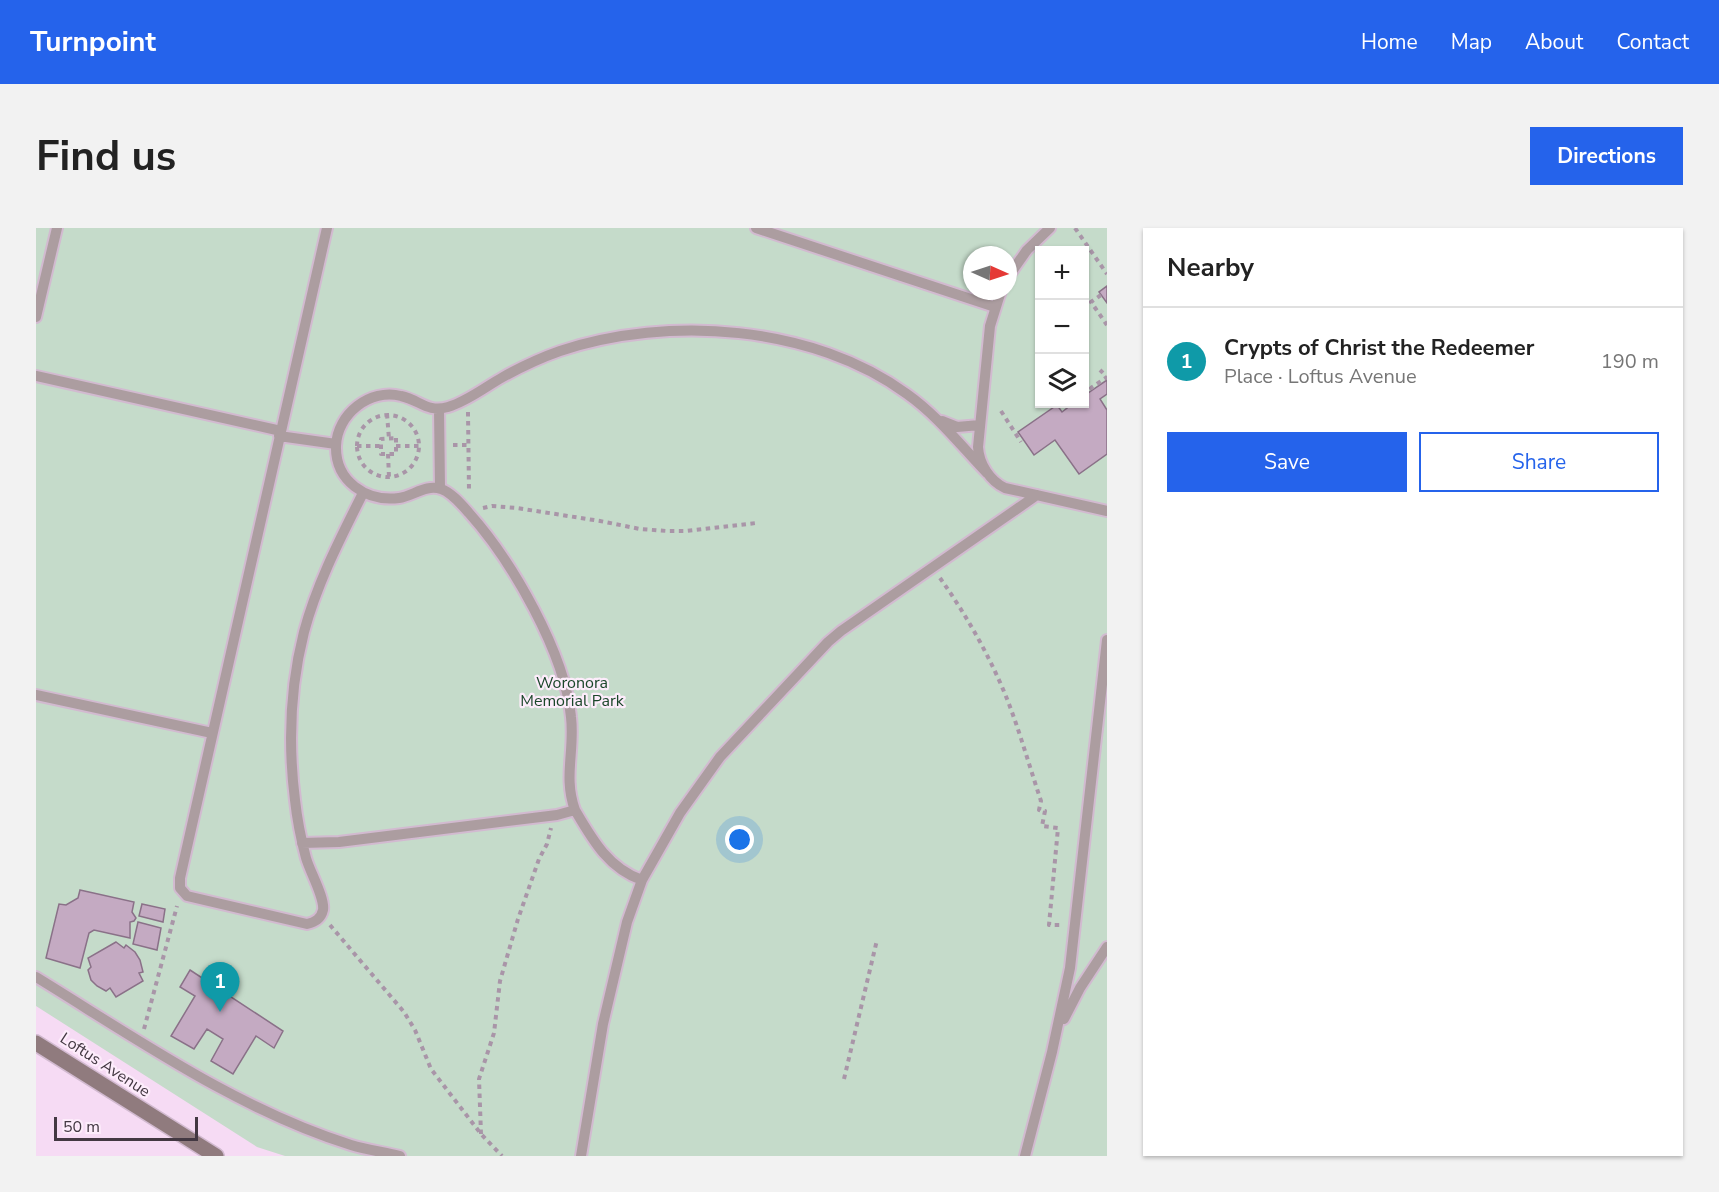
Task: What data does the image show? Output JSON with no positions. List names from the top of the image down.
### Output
{
  "streets": {
    "street": ["Loftus Avenue"]
  },
  "parks": ["Woronora Memorial Park"],
  "scale_bar": "50 m",
  "north": "right",
  "page": {
    "header": "Turnpoint",
    "nav": [
      "Home",
      "Map",
      "About",
      "Contact"
    ],
    "buttons": [
      "Directions",
      ["Save", "Share"]
    ],
    "title": "Find us",
    "heading": "Nearby",
    "map_buttons": ["+", "−"],
    "list": [
      {
        "mark": "1",
        "name": "Crypts of Christ the Redeemer",
        "note": "Place · Loftus Avenue",
        "value": "190 m"
      }
    ],
    "pins": "1",
    "scale": "50 m"
  }
}
